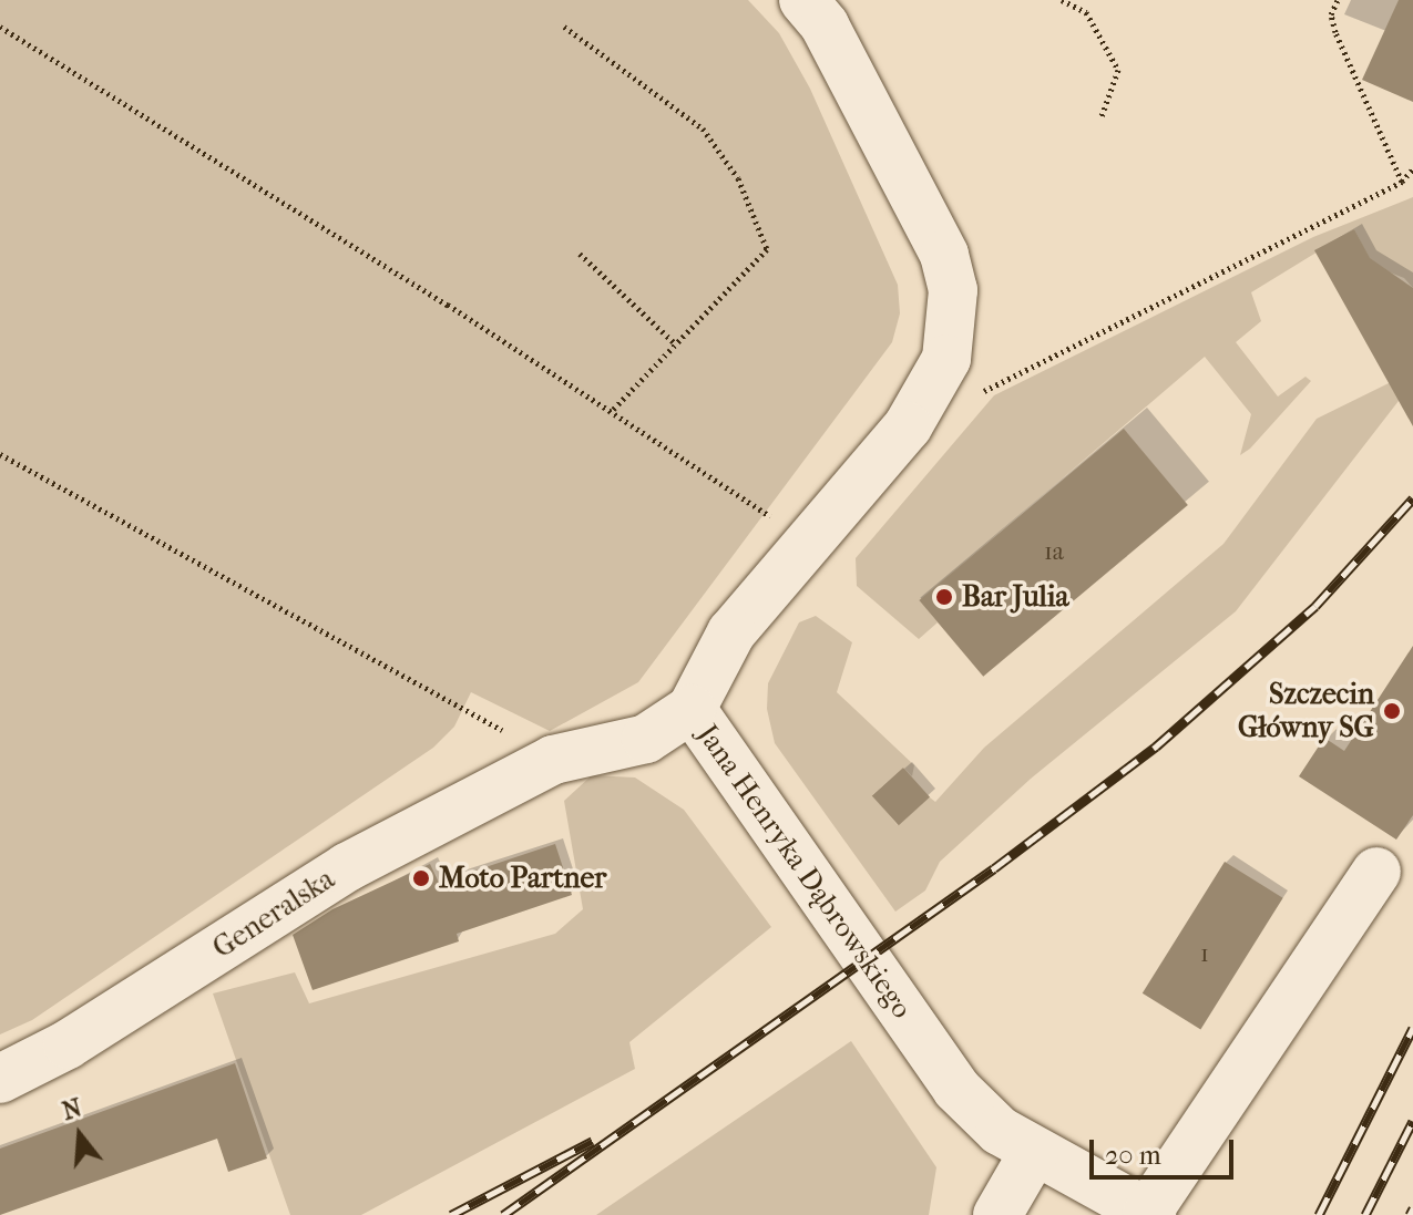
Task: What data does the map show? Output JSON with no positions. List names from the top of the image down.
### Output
{
  "streets": {
    "street": ["Jana Henryka Dąbrowskiego", "Generalska"]
  },
  "crossings": [
    ["Jana Henryka Dąbrowskiego", "Generalska"]
  ],
  "places": ["Bar Julia", "Szczecin Główny SG", "Moto Partner"],
  "house_numbers": ["1a", "1"],
  "scale_bar": "20 m",
  "north": "top"
}
